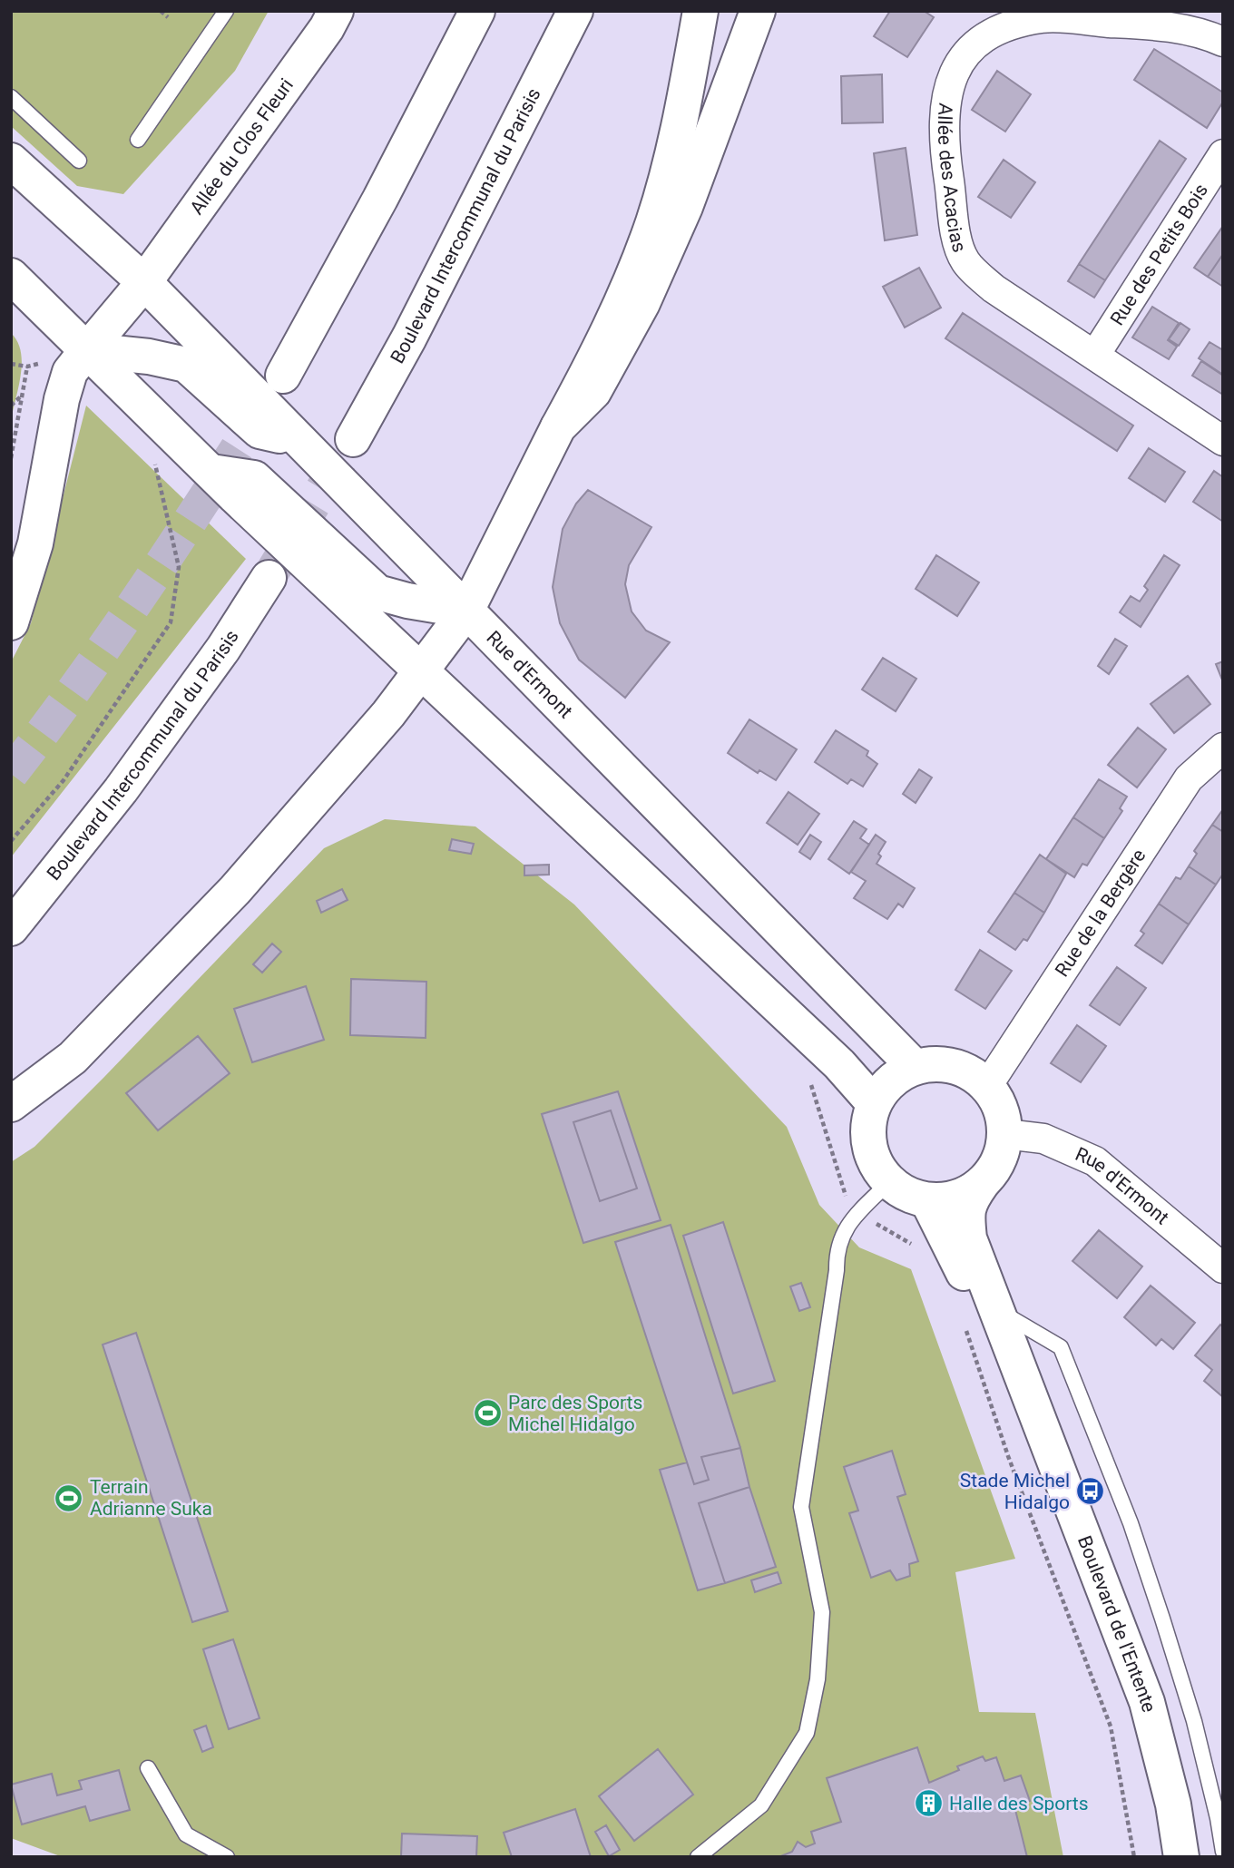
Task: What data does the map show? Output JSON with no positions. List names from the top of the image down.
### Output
{
  "streets": {
    "main road": [
      "Allée du Clos Fleuri",
      "Boulevard Intercommunal du Parisis",
      "Rue d'Ermont",
      "Boulevard de l'Entente"
    ],
    "street": ["Allée des Acacias", "Rue des Petits Bois", "Rue de la Bergère"]
  },
  "crossings": [
    ["Allée du Clos Fleuri", "Rue d'Ermont"],
    ["Allée des Acacias", "Rue des Petits Bois"],
    ["Rue d'Ermont", "Rue de la Bergère"],
    ["Rue d'Ermont", "Boulevard de l'Entente"],
    ["Rue de la Bergère", "Boulevard de l'Entente"]
  ],
  "places": {
    "sports": ["Parc des Sports Michel Hidalgo", "Terrain Adrianne Suka"],
    "bus stop": ["Stade Michel Hidalgo"],
    "building": ["Halle des Sports"]
  }
}
